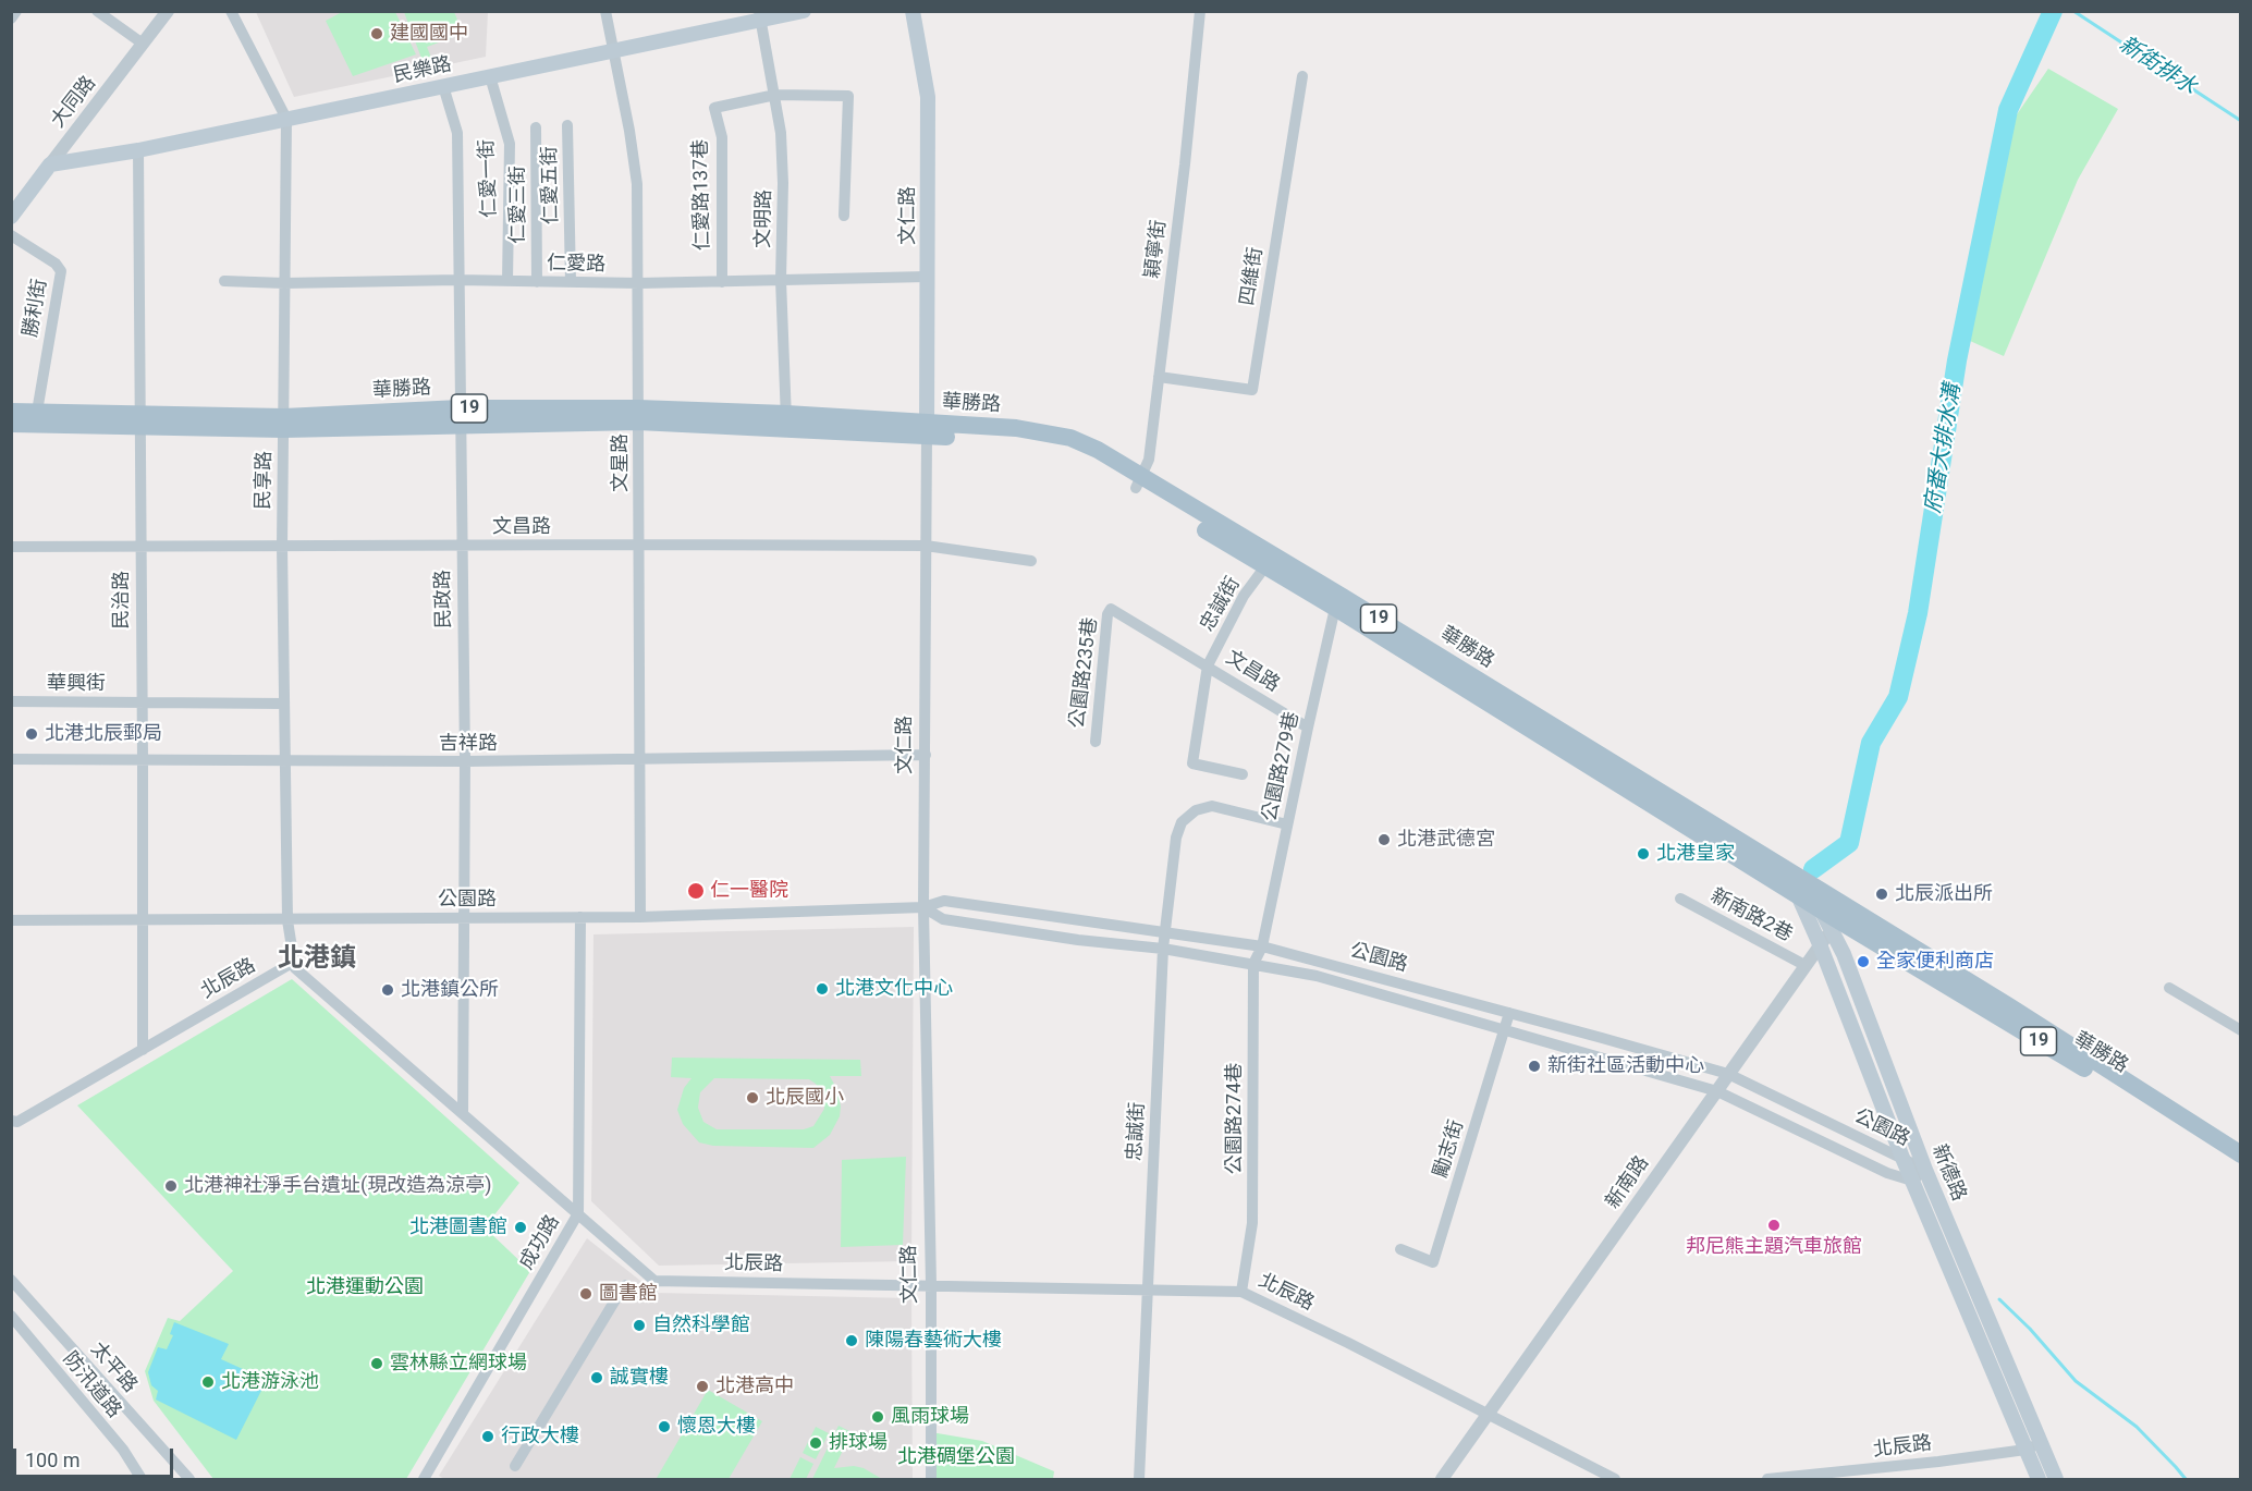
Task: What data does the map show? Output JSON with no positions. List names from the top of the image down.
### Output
{
  "streets": {
    "main road": [
      "民樂路",
      "大同路",
      "文仁路",
      "華勝路",
      "19",
      "新德路"
    ],
    "street": [
      "仁愛一街",
      "仁愛五街",
      "仁愛路137巷",
      "仁愛三街",
      "文明路",
      "穎寧街",
      "仁愛路",
      "四維街",
      "勝利街",
      "文星路",
      "民享路",
      "文昌路",
      "民政路",
      "民治路",
      "忠誠街",
      "公園路235巷",
      "華興街",
      "吉祥路",
      "公園路279巷",
      "公園路",
      "新南路2巷",
      "北辰路",
      "公園路274巷",
      "勵志街",
      "新南路",
      "成功路",
      "太平路",
      "防汛道路"
    ]
  },
  "crossings": [
    ["民樂路", "大同路"],
    ["民樂路", "仁愛一街"],
    ["民樂路", "文明路"],
    ["民樂路", "文星路"],
    ["民樂路", "民享路"],
    ["民樂路", "民政路"],
    ["民樂路", "民治路"],
    ["仁愛一街", "仁愛路"],
    ["仁愛五街", "仁愛路"],
    ["仁愛路137巷", "文明路"],
    ["仁愛路137巷", "仁愛路"],
    ["仁愛三街", "仁愛路"],
    ["文仁路", "仁愛路"],
    ["文仁路", "華勝路"],
    ["文仁路", "文昌路"],
    ["文仁路", "吉祥路"],
    ["文仁路", "公園路"],
    ["文仁路", "北辰路"],
    ["文明路", "仁愛路"],
    ["文明路", "華勝路"],
    ["穎寧街", "四維街"],
    ["穎寧街", "華勝路"],
    ["仁愛路", "文星路"],
    ["仁愛路", "民享路"],
    ["仁愛路", "民政路"],
    ["勝利街", "華勝路"],
    ["華勝路", "19"],
    ["華勝路", "文星路"],
    ["華勝路", "民享路"],
    ["華勝路", "民政路"],
    ["華勝路", "民治路"],
    ["華勝路", "忠誠街"],
    ["華勝路", "公園路279巷"],
    ["華勝路", "新德路"],
    ["華勝路", "新南路"],
    ["19", "新德路"],
    ["19", "新南路"],
    ["文星路", "文昌路"],
    ["文星路", "吉祥路"],
    ["文星路", "公園路"],
    ["民享路", "文昌路"],
    ["民享路", "華興街"],
    ["民享路", "吉祥路"],
    ["民享路", "公園路"],
    ["民享路", "北辰路"],
    ["文昌路", "民政路"],
    ["文昌路", "民治路"],
    ["文昌路", "忠誠街"],
    ["文昌路", "公園路235巷"],
    ["文昌路", "公園路279巷"],
    ["民政路", "吉祥路"],
    ["民政路", "公園路"],
    ["民治路", "華興街"],
    ["民治路", "吉祥路"],
    ["民治路", "公園路"],
    ["民治路", "北辰路"],
    ["忠誠街", "公園路279巷"],
    ["忠誠街", "公園路"],
    ["忠誠街", "北辰路"],
    ["公園路279巷", "公園路"],
    ["公園路279巷", "公園路274巷"],
    ["公園路", "公園路274巷"],
    ["公園路", "勵志街"],
    ["公園路", "新德路"],
    ["公園路", "新南路"],
    ["公園路", "成功路"],
    ["新南路2巷", "新南路"],
    ["北辰路", "公園路274巷"],
    ["北辰路", "新德路"],
    ["北辰路", "新南路"],
    ["新德路", "新南路"]
  ],
  "districts": ["北港鎮"],
  "water": ["新街排水", "府番大排水溝"],
  "parks": ["北港運動公園", "北港碉堡公園"],
  "places": [
    "建國國中",
    "北港北辰郵局",
    "北港武德宮",
    "北港皇家",
    "仁一醫院",
    "北辰派出所",
    "全家便利商店",
    "北港文化中心",
    "北港鎮公所",
    "新街社區活動中心",
    "北辰國小",
    "北港神社淨手台遺址(現改造為涼亭)",
    "邦尼熊主題汽車旅館",
    "北港圖書館",
    "圖書館",
    "自然科學館",
    "陳陽春藝術大樓",
    "雲林縣立網球場",
    "誠實樓",
    "北港游泳池",
    "北港高中",
    "風雨球場",
    "懷恩大樓",
    "行政大樓",
    "排球場"
  ],
  "scale_bar": "100 m"
}
